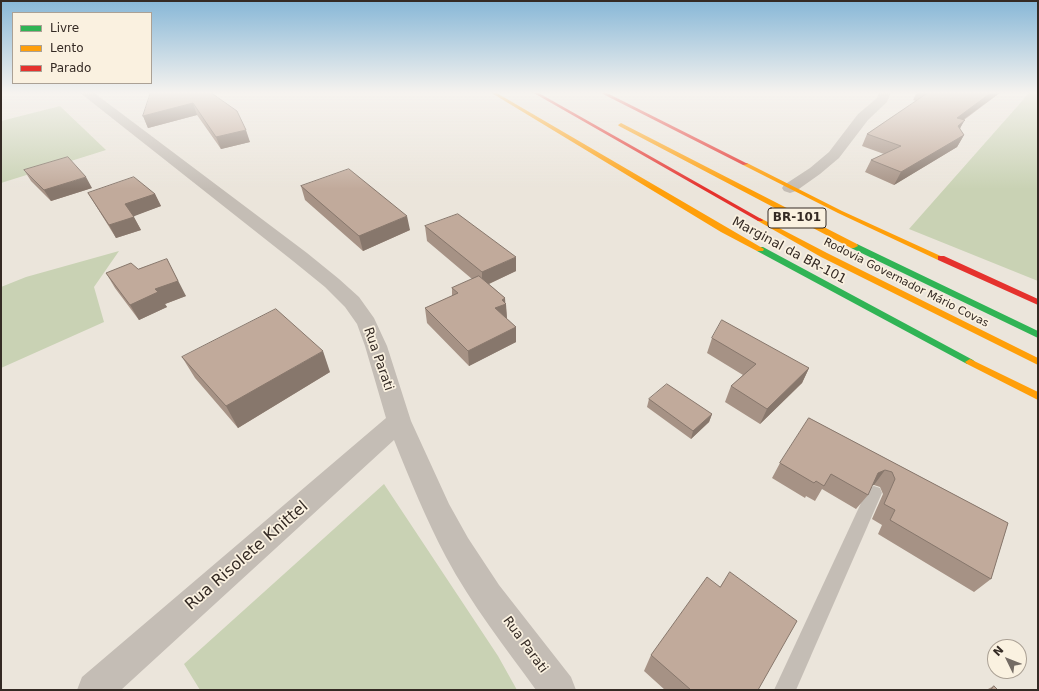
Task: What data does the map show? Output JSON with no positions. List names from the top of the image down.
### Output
{
  "streets": {
    "main road": ["BR-101", "Marginal da BR-101", "Rodovia Governador Mário Covas"],
    "street": ["Rua Parati", "Rua Risolete Knittel"]
  },
  "crossings": [
    ["Rua Parati", "Rua Risolete Knittel"]
  ],
  "legend": ["Livre", "Lento", "Parado"],
  "north": "top left"
}
